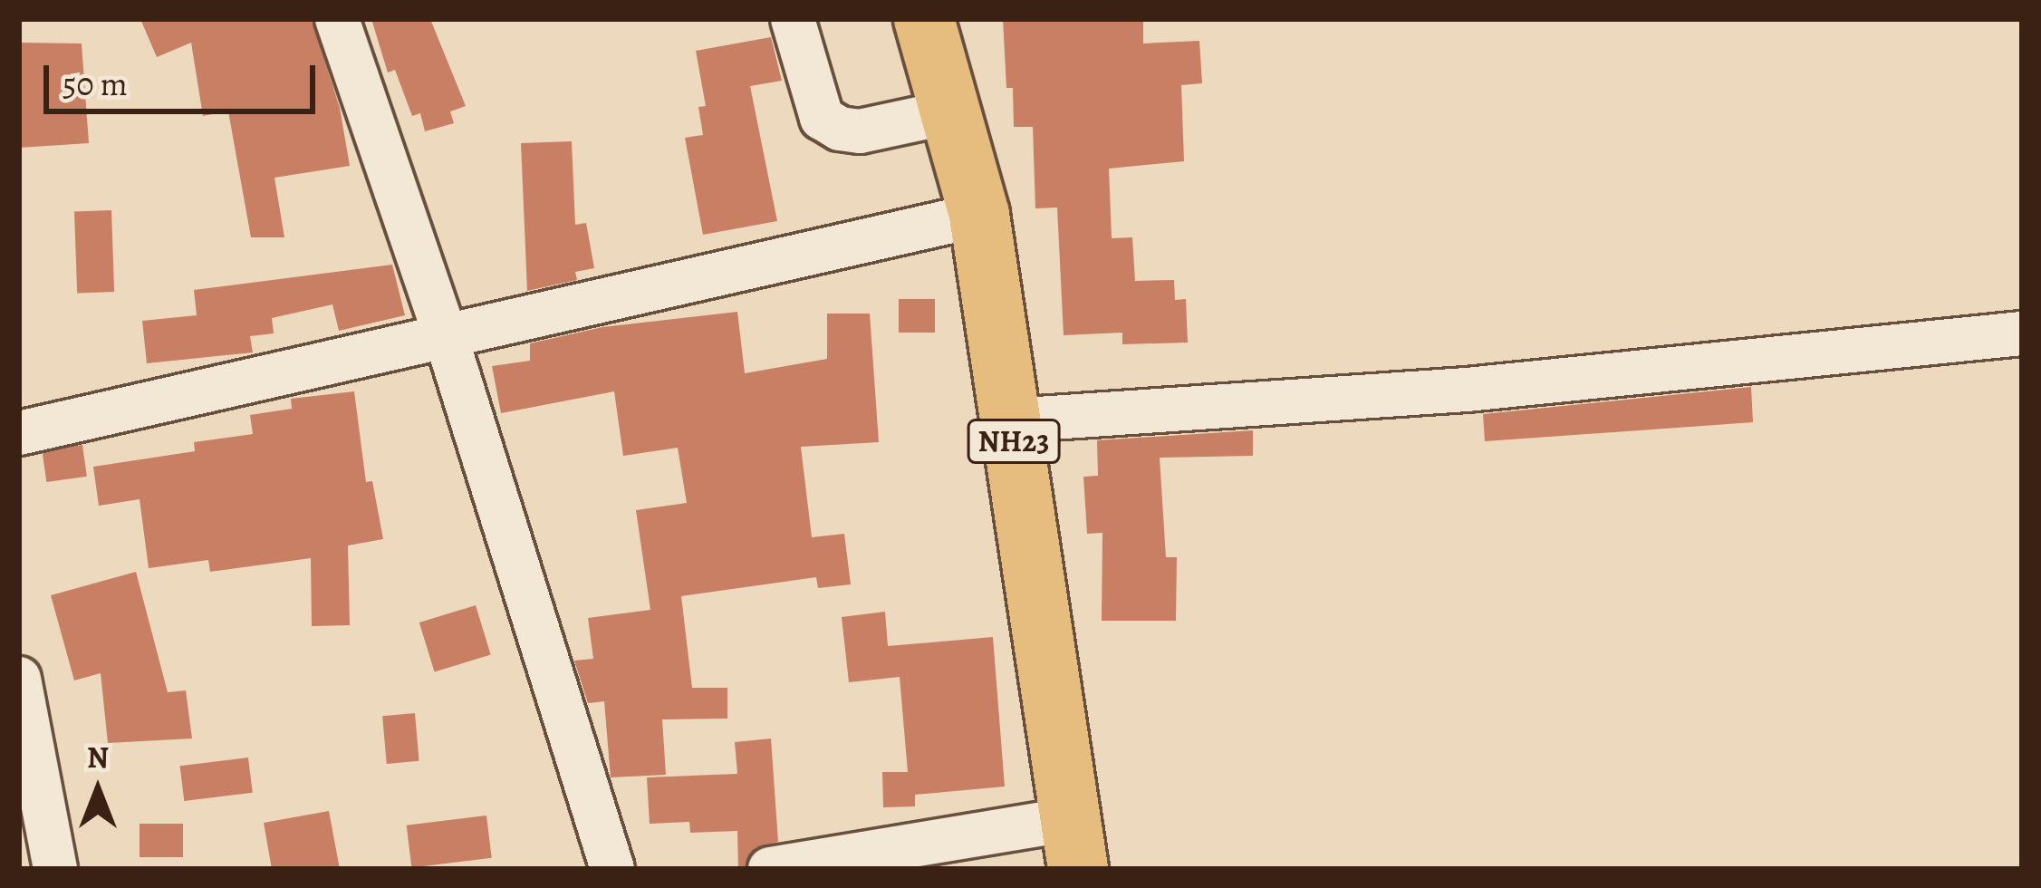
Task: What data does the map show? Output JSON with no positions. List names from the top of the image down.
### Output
{
  "streets": {
    "highway": ["NH23"]
  },
  "scale_bar": "50 m",
  "north": "top"
}
